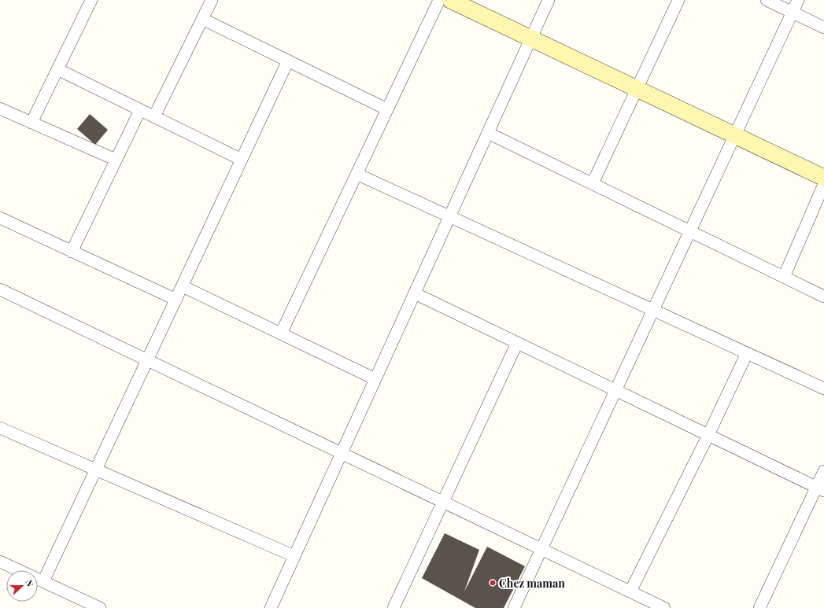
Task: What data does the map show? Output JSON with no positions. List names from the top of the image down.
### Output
{
  "places": ["Chez maman"],
  "north": "right"
}
